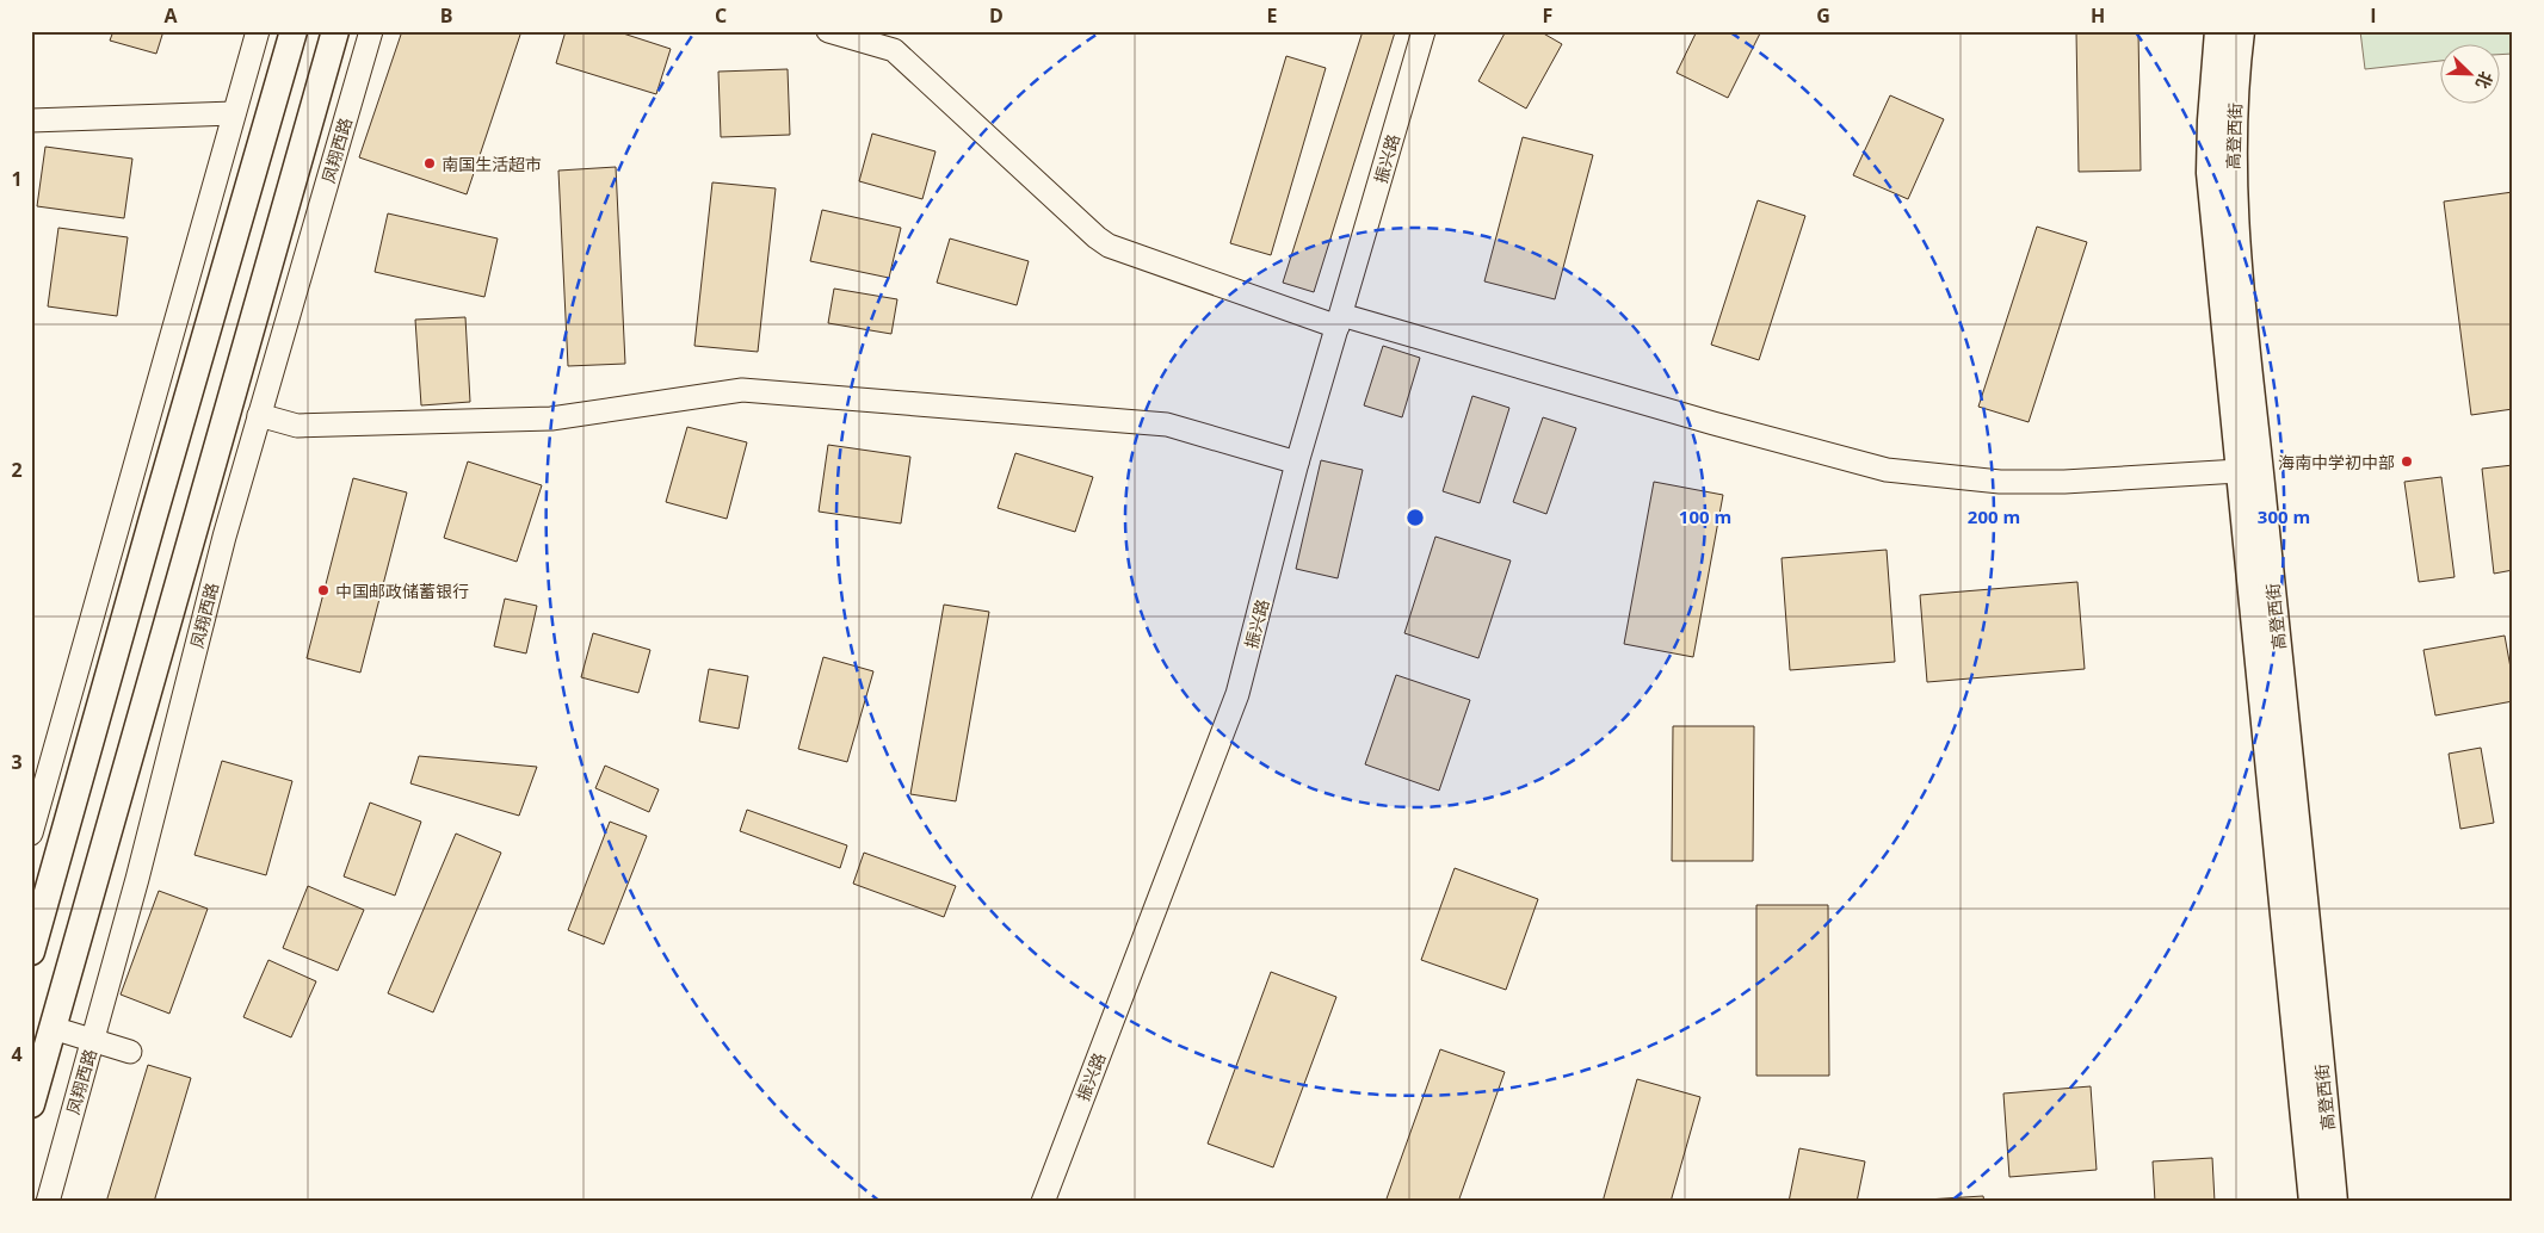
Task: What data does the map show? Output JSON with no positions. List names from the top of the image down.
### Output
{
  "streets": {
    "main road": ["高登西街", "凤翔西路"],
    "street": ["振兴路"]
  },
  "places": ["南国生活超市", "海南中学初中部", "中国邮政储蓄银行"],
  "north": "bottom right",
  "grid": {
    "columns": [
      "A",
      "B",
      "C",
      "D",
      "E",
      "F",
      "G",
      "H",
      "I"
    ],
    "rows": [
      "1",
      "2",
      "3",
      "4"
    ]
  },
  "rings": ["100 m", "200 m", "300 m"]
}
